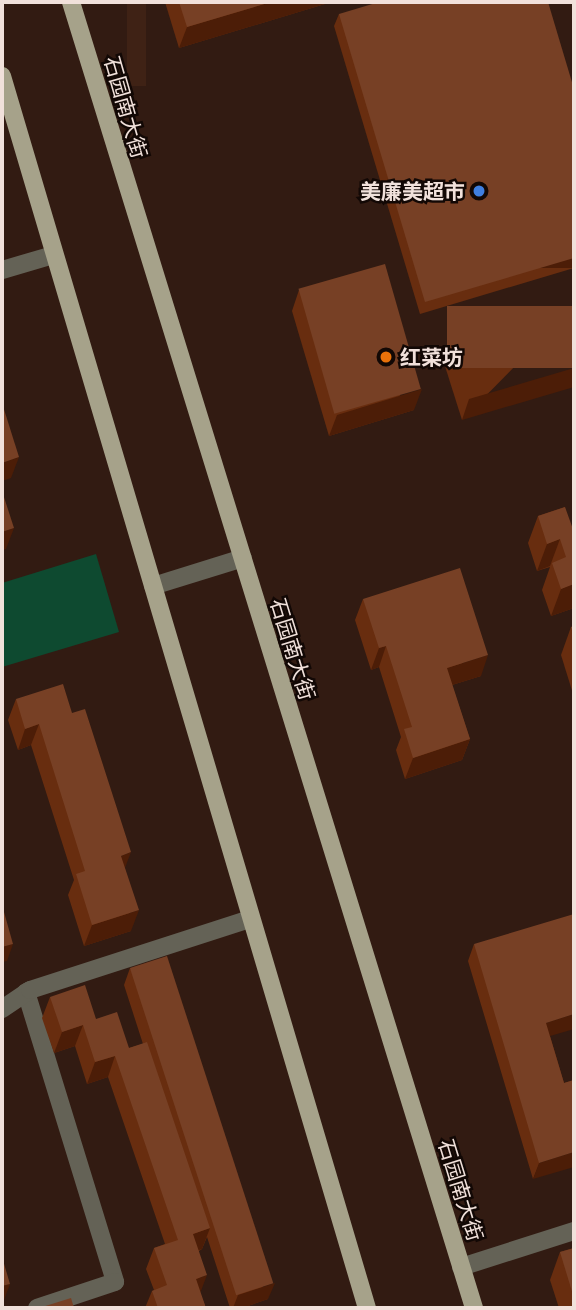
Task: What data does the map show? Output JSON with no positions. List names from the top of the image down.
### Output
{
  "streets": {
    "main road": ["石园南大街"]
  },
  "places": ["美廉美超市", "红菜坊"]
}
